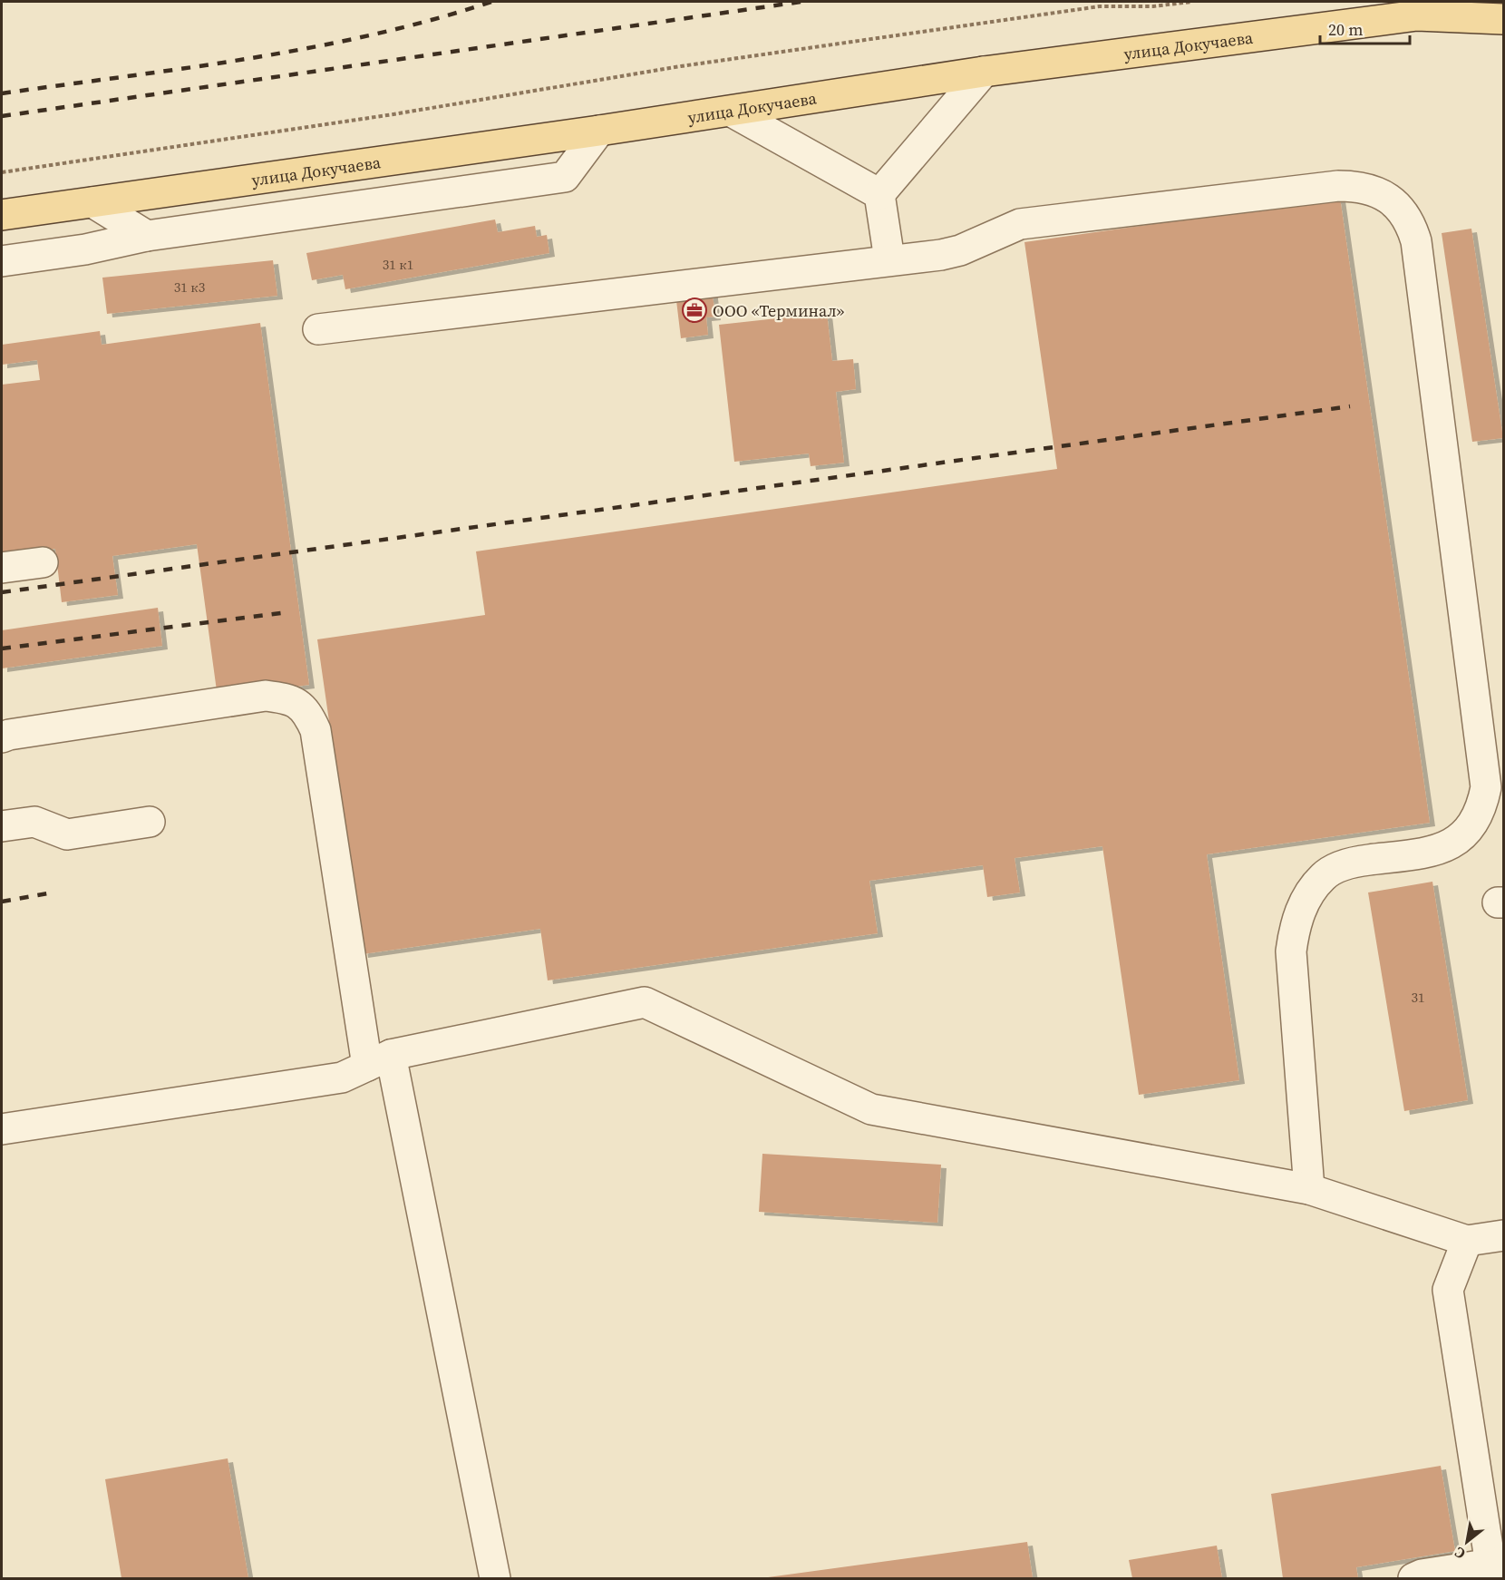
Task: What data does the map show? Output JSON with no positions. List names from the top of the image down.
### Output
{
  "streets": {
    "main road": ["улица Докучаева"]
  },
  "places": {
    "office": ["ООО «Терминал»"]
  },
  "house_numbers": ["31 к1", "31 к3", "31"],
  "scale_bar": "20 m",
  "north": "bottom left"
}
